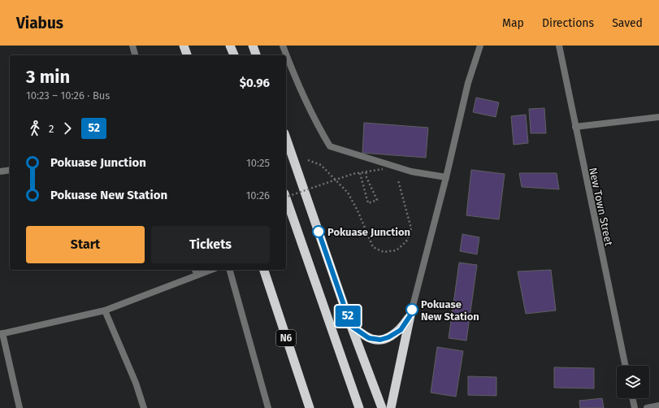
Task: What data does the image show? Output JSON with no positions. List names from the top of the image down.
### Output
{
  "streets": {
    "highway": ["N6"],
    "street": ["New Town Street"]
  },
  "places": ["Pokuase Junction", "Pokuase New Station"],
  "lines": ["bus line 52"],
  "page": {
    "header": "Viabus",
    "nav": ["Map", "Directions", "Saved"],
    "on_map": "52",
    "heading": ["3 min", "10:23 – 10:26 · Bus", "$0.96"],
    "legs": ["2", "52"],
    "list": [
      {
        "name": "Pokuase Junction",
        "value": "10:25"
      },
      {
        "name": "Pokuase New Station",
        "value": "10:26"
      }
    ],
    "buttons": ["Start", "Tickets"]
  }
}
